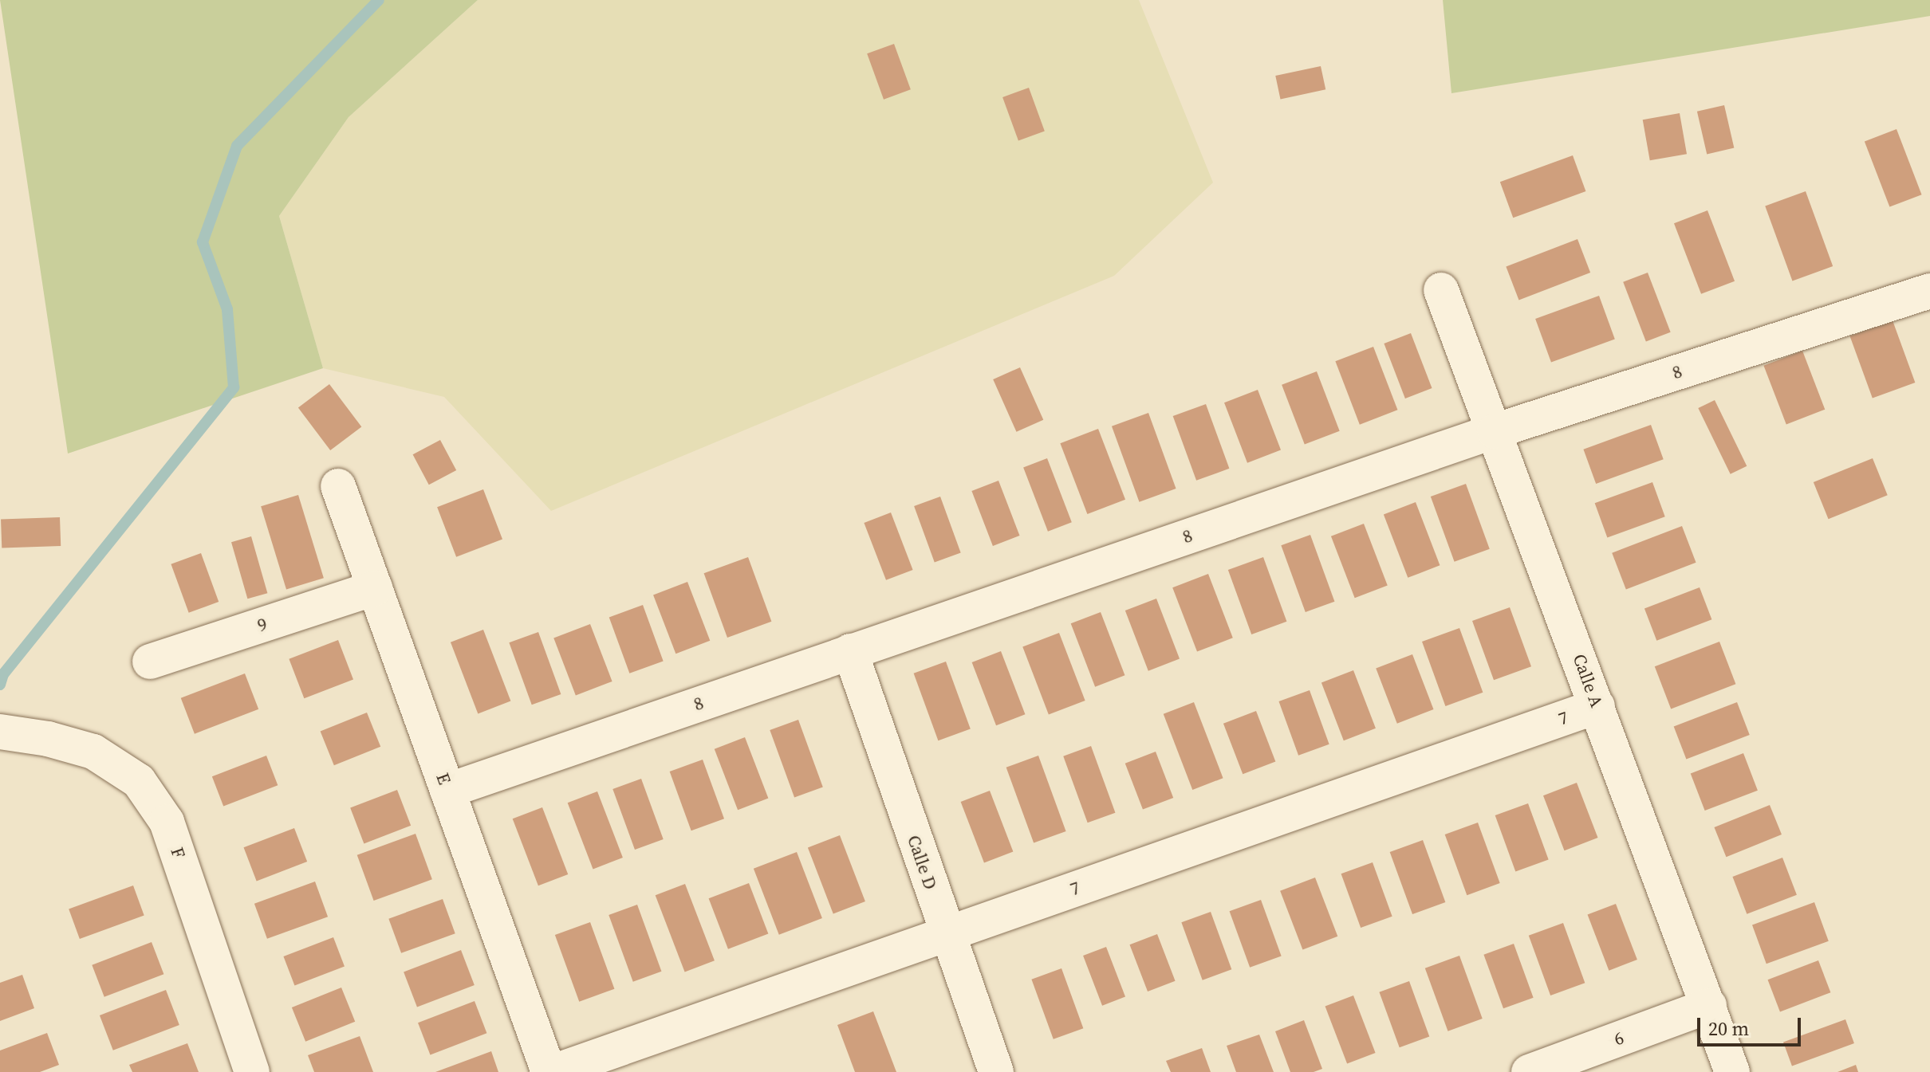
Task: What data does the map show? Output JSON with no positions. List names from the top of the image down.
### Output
{
  "streets": {
    "street": [
      "8",
      "9",
      "Calle A",
      "7",
      "E",
      "F",
      "Calle D",
      "6"
    ]
  },
  "crossings": [
    ["8", "Calle A"],
    ["8", "E"],
    ["8", "Calle D"],
    ["9", "E"],
    ["Calle A", "7"],
    ["Calle A", "6"],
    ["7", "E"],
    ["7", "Calle D"]
  ],
  "scale_bar": "20 m"
}
